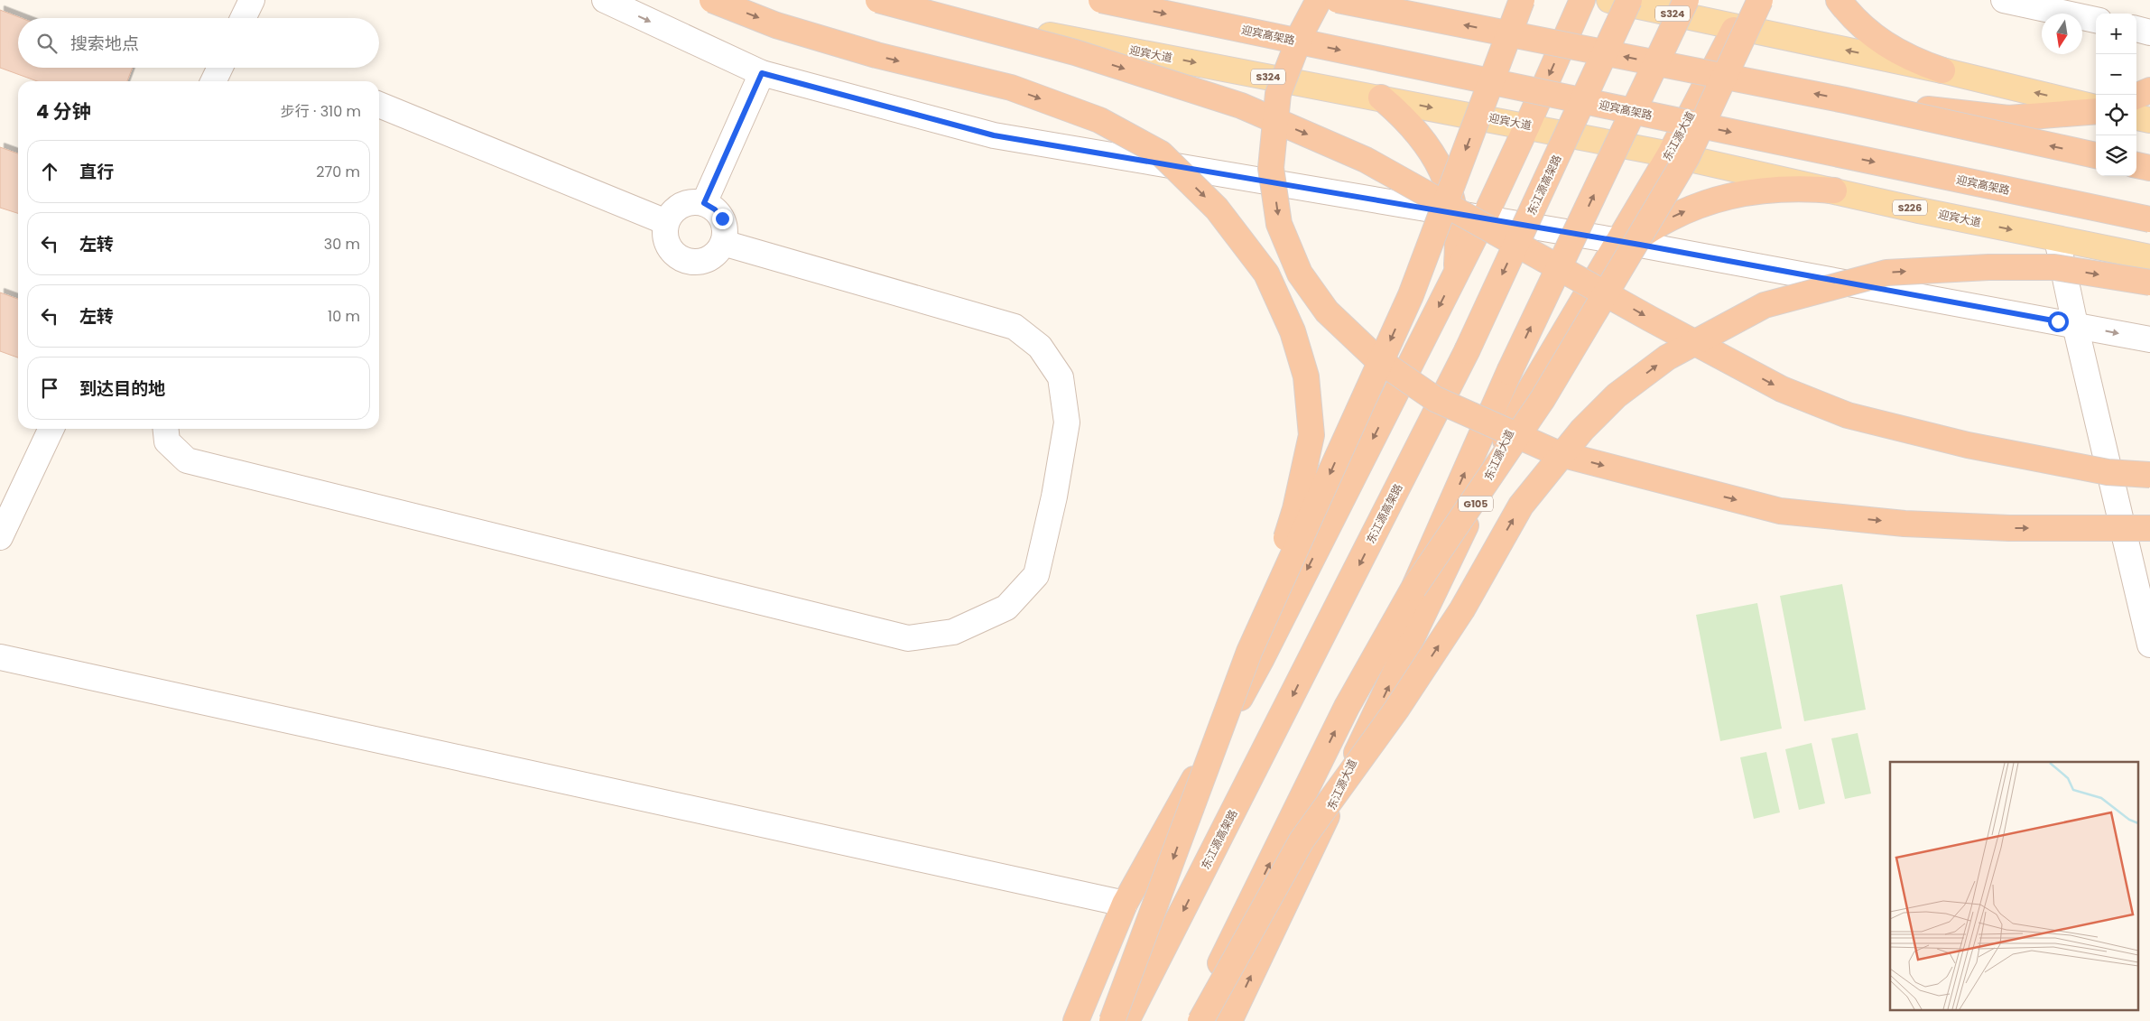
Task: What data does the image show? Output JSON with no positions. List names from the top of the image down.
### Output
{
  "streets": {
    "highway": [
      "迎宾高架路",
      "东江源大道",
      "东江源高架路",
      "G105"
    ],
    "main road": ["S324", "迎宾大道", "S226"]
  },
  "crossings": [
    ["S324", "东江源大道"],
    ["迎宾大道", "东江源大道"]
  ],
  "one_way": ["迎宾大道"],
  "north": "bottom",
  "page": {
    "map_buttons": ["+", "−"],
    "search": "搜索地点",
    "heading": ["4 分钟", "步行 · 310 m"],
    "list": [
      ["直行", "270 m"],
      ["左转", "30 m"],
      ["左转", "10 m"],
      "到达目的地"
    ]
  }
}
